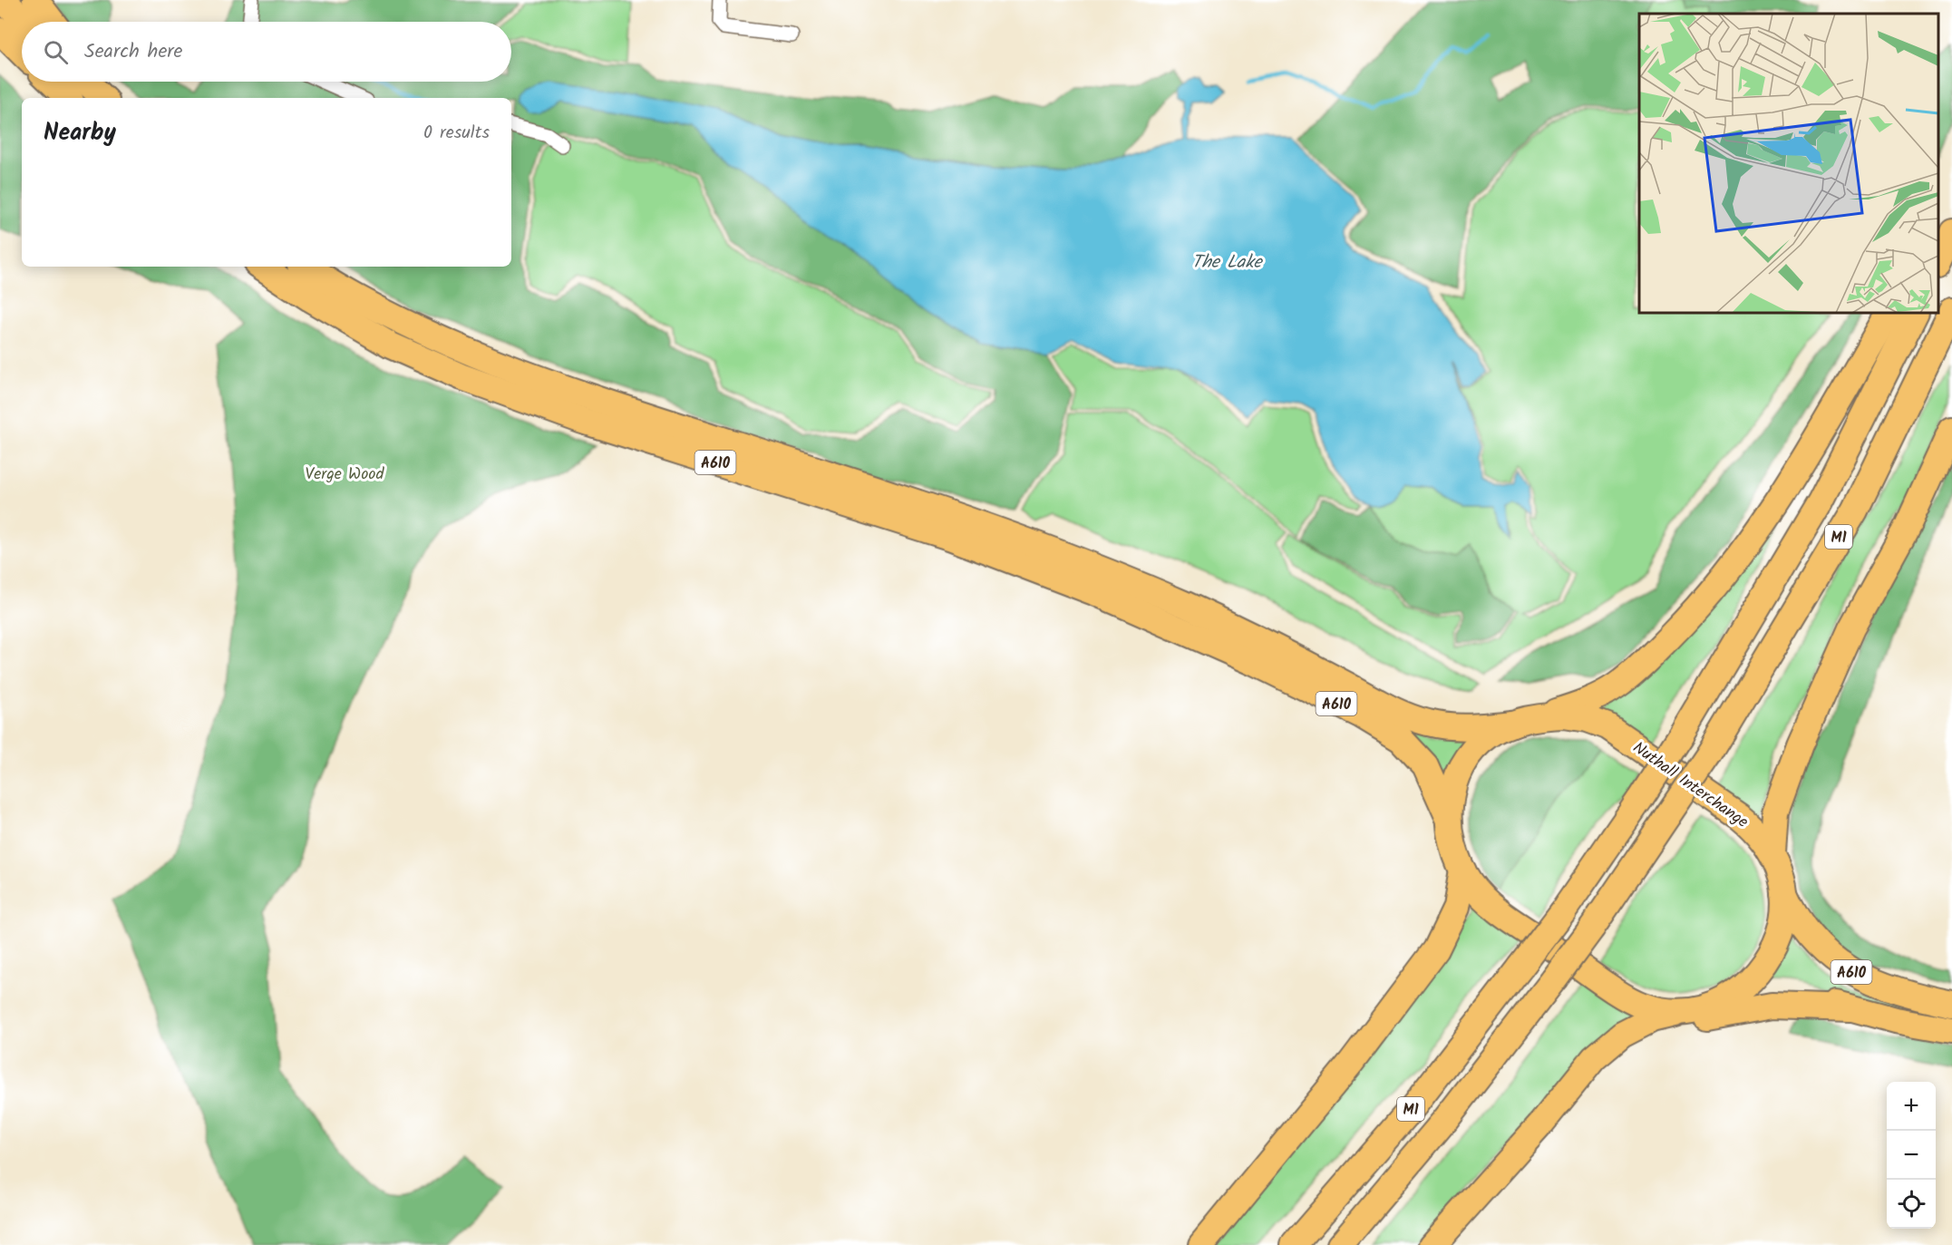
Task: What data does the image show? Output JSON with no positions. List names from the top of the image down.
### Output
{
  "streets": {
    "highway": ["A610", "M1", "Nuthall Interchange"]
  },
  "crossings": [
    ["A610", "Nuthall Interchange"]
  ],
  "water": ["The Lake"],
  "parks": ["Verge Wood"],
  "page": {
    "search": "Search here",
    "heading": ["Nearby", "0 results"],
    "map_buttons": ["+", "−"]
  }
}
